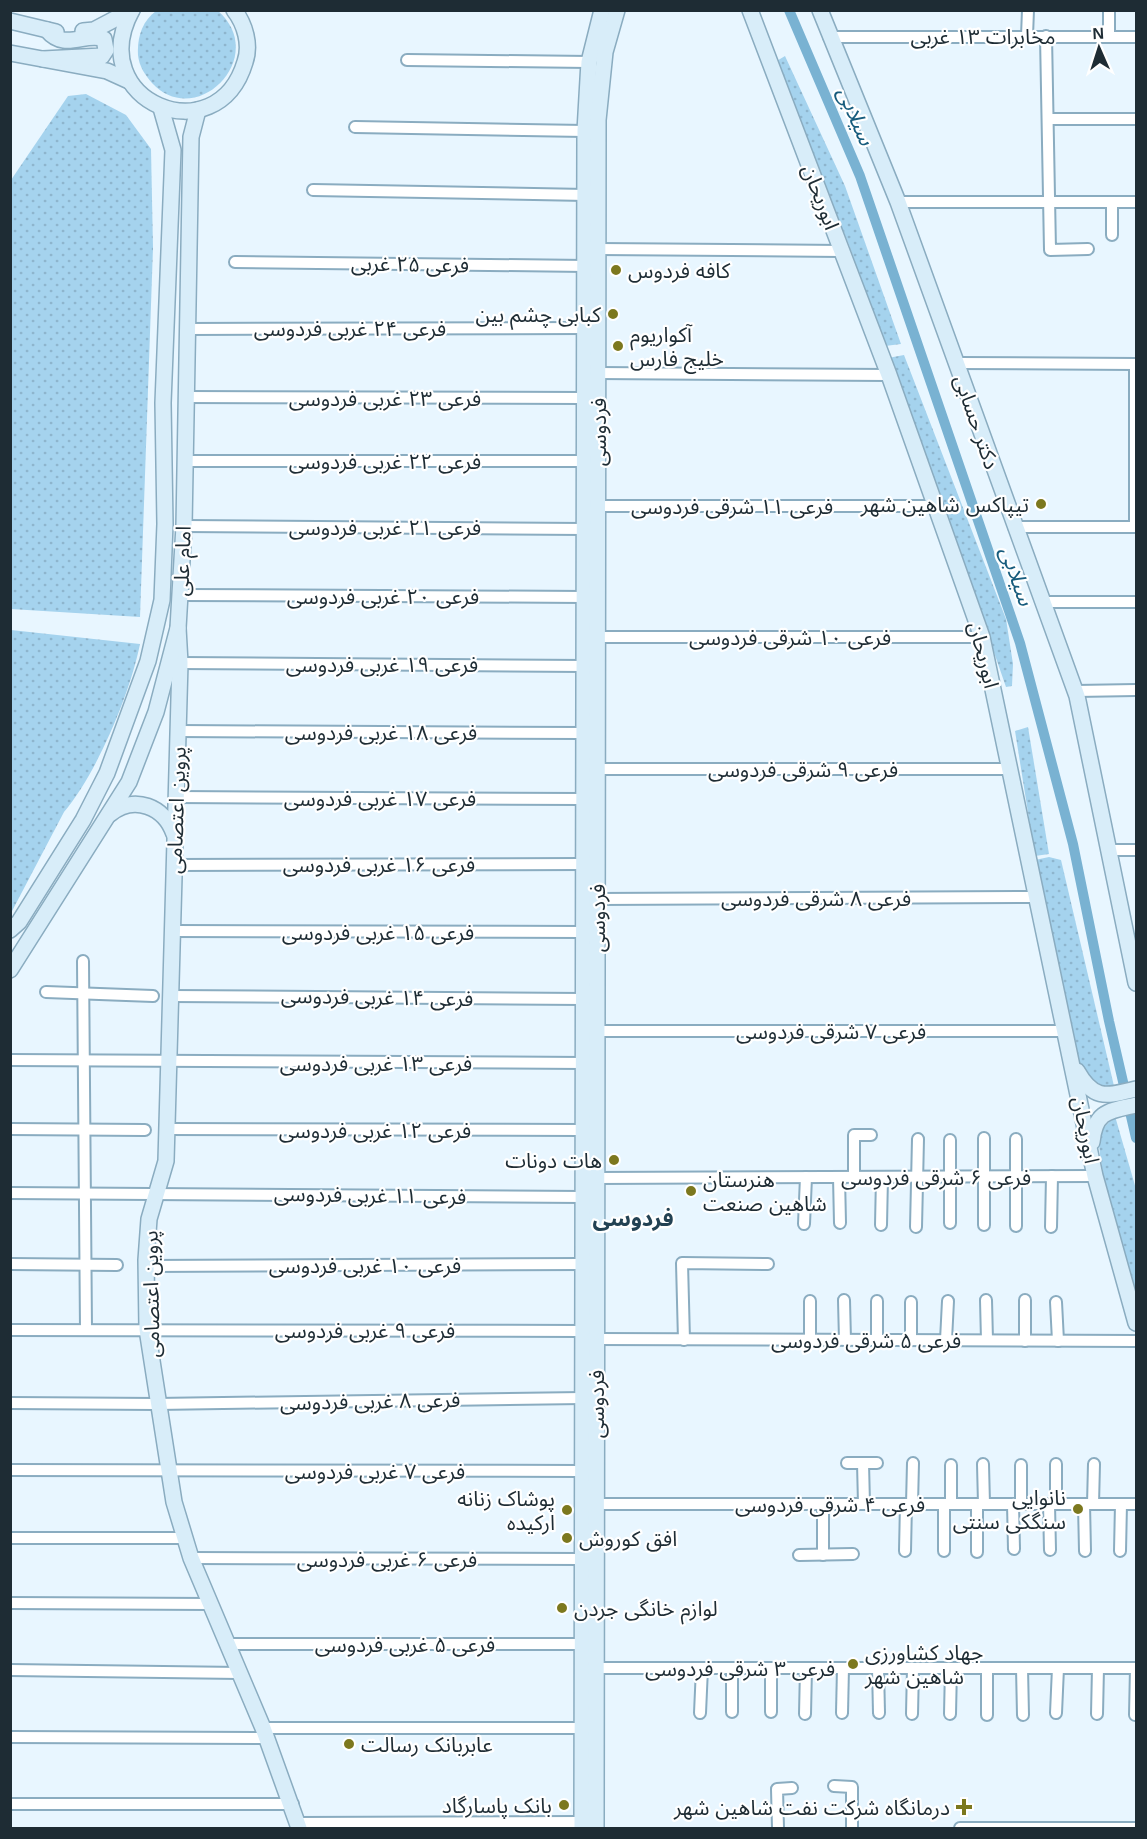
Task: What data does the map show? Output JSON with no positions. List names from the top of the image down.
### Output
{
  "streets": {
    "main road": [
      "ابوریحان",
      "دکتر حسابی",
      "فردوسی",
      "امام علی",
      "پروین اعتصامی"
    ],
    "street": [
      "مخابرات ۱۳ غربی",
      "فرعی ۲۵ غربی",
      "فرعی ۲۴ غربی فردوسی",
      "فرعی ۲۳ غربی فردوسی",
      "فرعی ۲۲ غربی فردوسی",
      "فرعی ۱۱ شرقی فردوسی",
      "فرعی ۲۱ غربی فردوسی",
      "فرعی ۲۰ غربی فردوسی",
      "فرعی ۱۰ شرقی فردوسی",
      "فرعی ۱۹ غربی فردوسی",
      "فرعی ۱۸ غربی فردوسی",
      "فرعی ۹ شرقی فردوسی",
      "فرعی ۱۷ غربی فردوسی",
      "فرعی ۱۶ غربی فردوسی",
      "فرعی ۸ شرقی فردوسی",
      "فرعی ۱۵ غربی فردوسی",
      "فرعی ۱۴ غربی فردوسی",
      "فرعی ۷ شرقی فردوسی",
      "فرعی ۱۳ غربی فردوسی",
      "فرعی ۱۲ غربی فردوسی",
      "فرعی ۶ شرقی فردوسی",
      "فرعی ۱۱ غربی فردوسی",
      "فرعی ۱۰ غربی فردوسی",
      "فرعی ۹ غربی فردوسی",
      "فرعی ۵ شرقی فردوسی",
      "فرعی ۸ غربی فردوسی",
      "فرعی ۷ غربی فردوسی",
      "فرعی ۴ شرقی فردوسی",
      "فرعی ۶ غربی فردوسی",
      "فرعی ۵ غربی فردوسی",
      "فرعی ۳ شرقی فردوسی"
    ]
  },
  "crossings": [
    ["مخابرات ۱۳ غربی", "دکتر حسابی"],
    ["ابوریحان", "فرعی ۱۱ شرقی فردوسی"],
    ["ابوریحان", "فرعی ۱۰ شرقی فردوسی"],
    ["ابوریحان", "فرعی ۹ شرقی فردوسی"],
    ["ابوریحان", "فرعی ۸ شرقی فردوسی"],
    ["ابوریحان", "فرعی ۷ شرقی فردوسی"],
    ["ابوریحان", "فرعی ۶ شرقی فردوسی"],
    ["فرعی ۲۵ غربی", "فردوسی"],
    ["فرعی ۲۴ غربی فردوسی", "فردوسی"],
    ["فرعی ۲۴ غربی فردوسی", "امام علی"],
    ["فرعی ۲۳ غربی فردوسی", "فردوسی"],
    ["فرعی ۲۳ غربی فردوسی", "امام علی"],
    ["فردوسی", "فرعی ۲۲ غربی فردوسی"],
    ["فردوسی", "فرعی ۱۱ شرقی فردوسی"],
    ["فردوسی", "فرعی ۲۱ غربی فردوسی"],
    ["فردوسی", "فرعی ۲۰ غربی فردوسی"],
    ["فردوسی", "فرعی ۱۰ شرقی فردوسی"],
    ["فردوسی", "فرعی ۱۹ غربی فردوسی"],
    ["فردوسی", "فرعی ۱۸ غربی فردوسی"],
    ["فردوسی", "فرعی ۹ شرقی فردوسی"],
    ["فردوسی", "فرعی ۱۷ غربی فردوسی"],
    ["فردوسی", "فرعی ۱۶ غربی فردوسی"],
    ["فردوسی", "فرعی ۸ شرقی فردوسی"],
    ["فردوسی", "فرعی ۱۵ غربی فردوسی"],
    ["فردوسی", "فرعی ۱۴ غربی فردوسی"],
    ["فردوسی", "فرعی ۷ شرقی فردوسی"],
    ["فردوسی", "فرعی ۱۳ غربی فردوسی"],
    ["فردوسی", "فرعی ۱۲ غربی فردوسی"],
    ["فردوسی", "فرعی ۶ شرقی فردوسی"],
    ["فردوسی", "فرعی ۱۱ غربی فردوسی"],
    ["فردوسی", "فرعی ۱۰ غربی فردوسی"],
    ["فردوسی", "فرعی ۹ غربی فردوسی"],
    ["فردوسی", "فرعی ۵ شرقی فردوسی"],
    ["فردوسی", "فرعی ۸ غربی فردوسی"],
    ["فردوسی", "فرعی ۷ غربی فردوسی"],
    ["فردوسی", "فرعی ۴ شرقی فردوسی"],
    ["فردوسی", "فرعی ۶ غربی فردوسی"],
    ["فردوسی", "فرعی ۵ غربی فردوسی"],
    ["فردوسی", "فرعی ۳ شرقی فردوسی"],
    ["فرعی ۲۲ غربی فردوسی", "امام علی"],
    ["فرعی ۲۱ غربی فردوسی", "امام علی"],
    ["امام علی", "فرعی ۲۰ غربی فردوسی"],
    ["امام علی", "پروین اعتصامی"],
    ["فرعی ۱۹ غربی فردوسی", "پروین اعتصامی"],
    ["فرعی ۱۸ غربی فردوسی", "پروین اعتصامی"],
    ["فرعی ۱۷ غربی فردوسی", "پروین اعتصامی"],
    ["پروین اعتصامی", "فرعی ۱۶ غربی فردوسی"],
    ["پروین اعتصامی", "فرعی ۱۵ غربی فردوسی"],
    ["پروین اعتصامی", "فرعی ۱۴ غربی فردوسی"],
    ["پروین اعتصامی", "فرعی ۱۳ غربی فردوسی"],
    ["پروین اعتصامی", "فرعی ۱۲ غربی فردوسی"],
    ["پروین اعتصامی", "فرعی ۱۱ غربی فردوسی"],
    ["پروین اعتصامی", "فرعی ۱۰ غربی فردوسی"],
    ["پروین اعتصامی", "فرعی ۹ غربی فردوسی"],
    ["پروین اعتصامی", "فرعی ۸ غربی فردوسی"],
    ["پروین اعتصامی", "فرعی ۷ غربی فردوسی"],
    ["پروین اعتصامی", "فرعی ۶ غربی فردوسی"],
    ["پروین اعتصامی", "فرعی ۵ غربی فردوسی"],
    ["فرعی ۹ غربی فردوسی", "فرعی ۵ شرقی فردوسی"]
  ],
  "districts": ["فردوسی"],
  "water": ["سیلابی"],
  "places": {
    "other": [
      "کافه فردوس",
      "کبابی چشم بین",
      "آکواریوم خلیج فارس",
      "تیپاکس شاهین شهر",
      "هات دونات",
      "هنرستان شاهین صنعت",
      "نانوایی سنگکی سنتی",
      "پوشاک زنانه ارکیده",
      "افق کوروش",
      "لوازم خانگی جردن",
      "جهاد کشاورزی شاهین شهر",
      "عابربانک رسالت",
      "بانک پاسارگاد"
    ],
    "health": ["درمانگاه شرکت نفت شاهین شهر"]
  },
  "north": "top"
}
